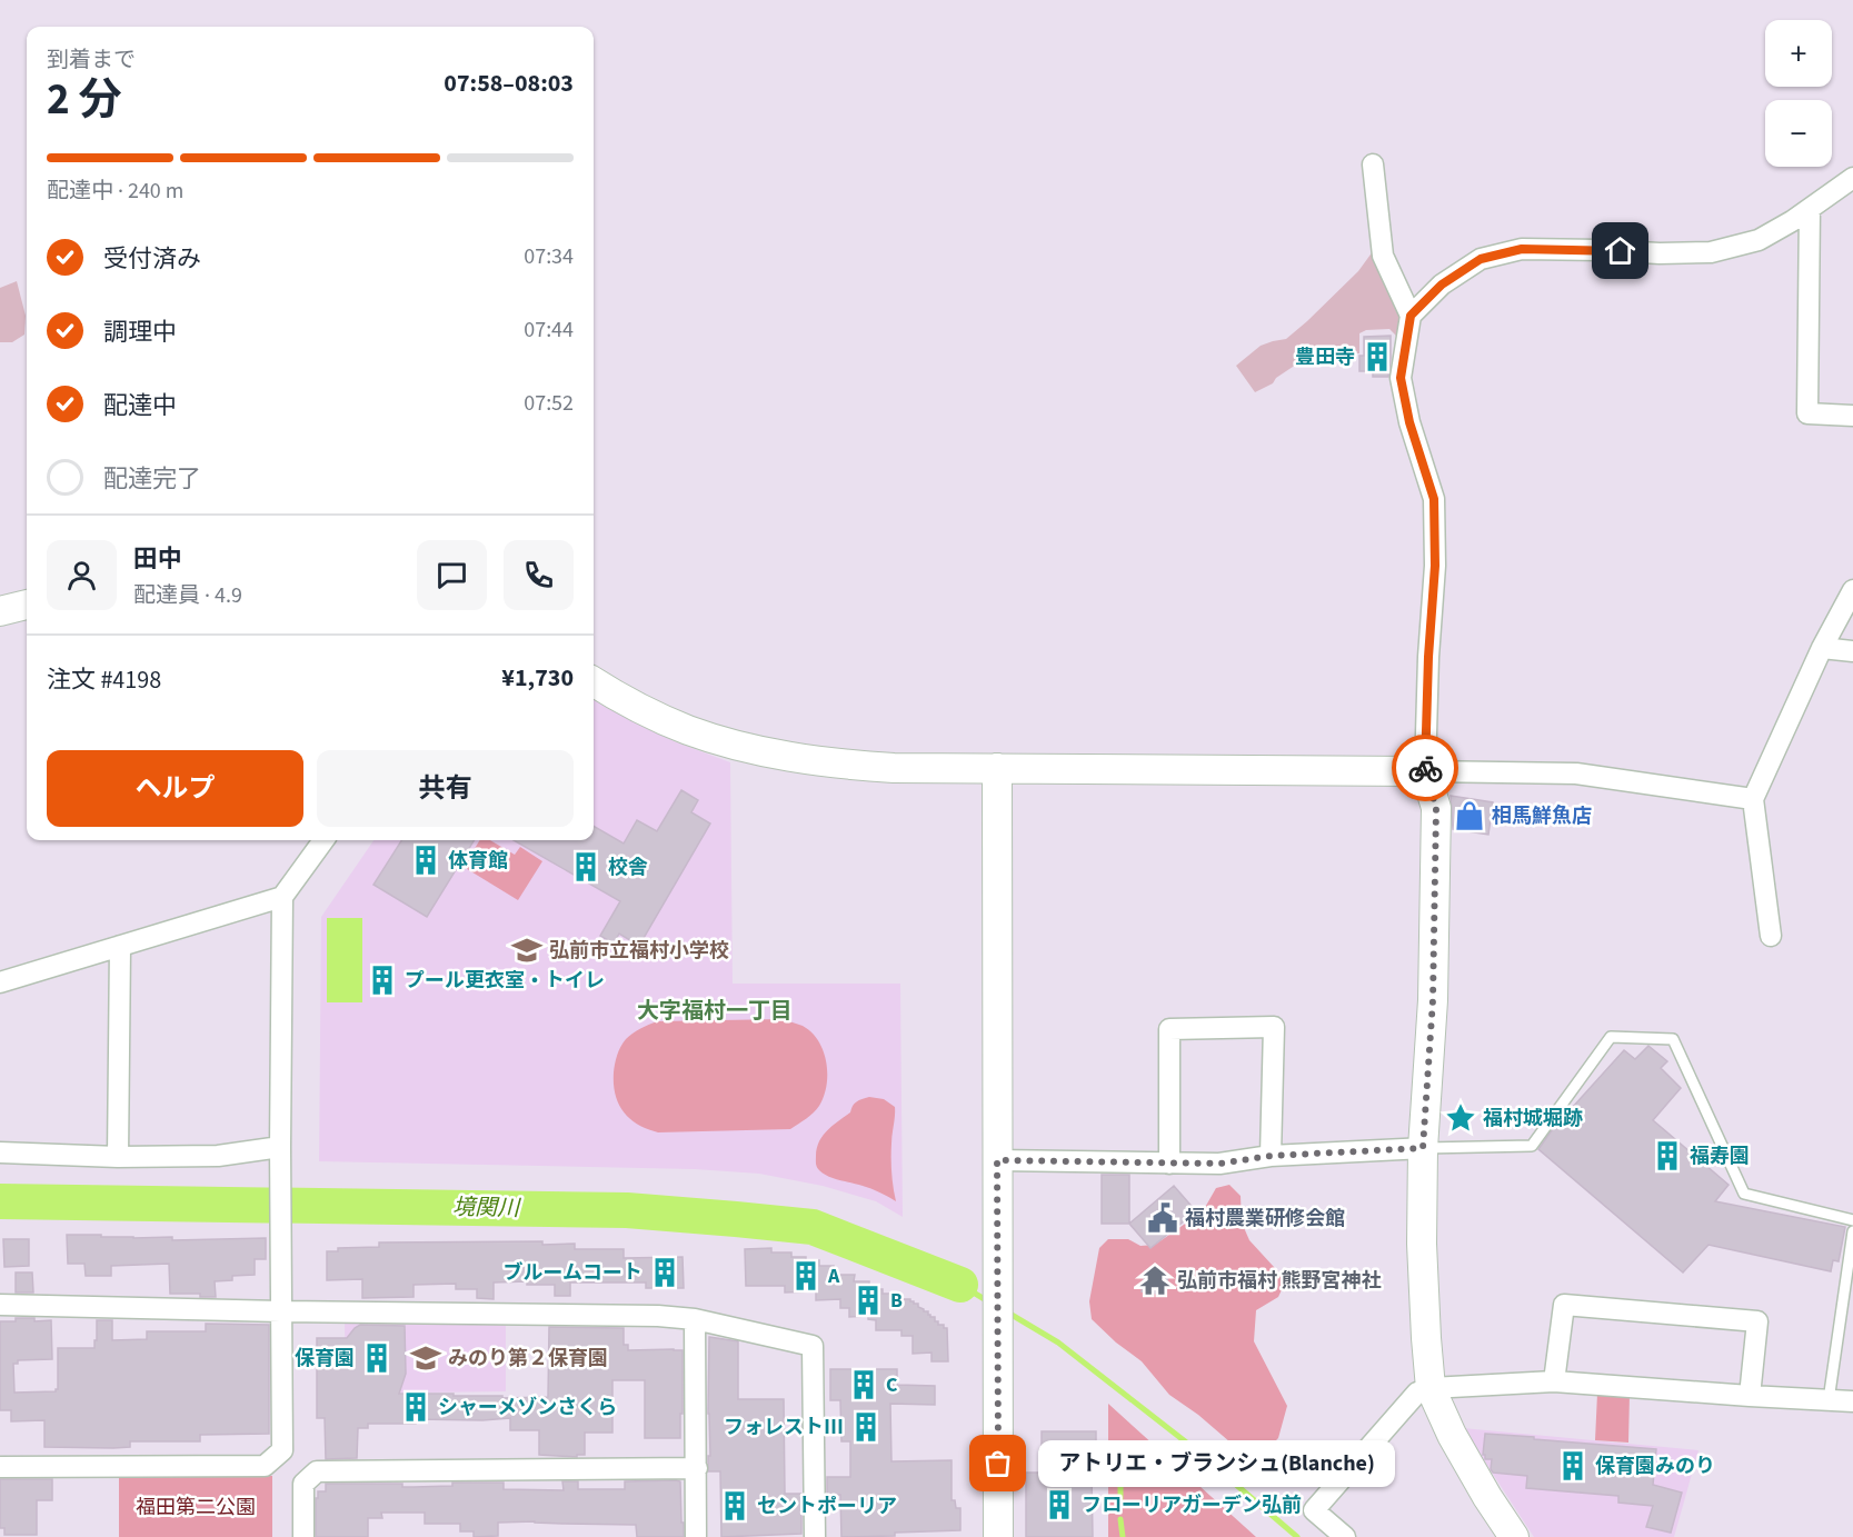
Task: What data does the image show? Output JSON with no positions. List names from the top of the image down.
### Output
{
  "districts": ["大字福村一丁目"],
  "water": ["境関川"],
  "parks": ["福田第二公園"],
  "places": {
    "building": [
      "豊田寺",
      "体育館",
      "校舎",
      "プール更衣室・トイレ",
      "福寿園",
      "ブルームコート",
      "A",
      "B",
      "保育園",
      "C",
      "シャーメゾンさくら",
      "フォレストⅢ",
      "保育園みのり",
      "フローリアガーデン弘前",
      "セントポーリア"
    ],
    "shop": ["相馬鮮魚店"],
    "school or university": ["弘前市立福村小学校", "みのり第２保育園"],
    "place": ["福村城堀跡"],
    "public building": ["福村農業研修会館"],
    "temple": ["弘前市福村 熊野宮神社"],
    "other": ["アトリエ・ブランシュ(Blanche)"]
  },
  "page": {
    "map_buttons": ["+", "−"],
    "heading": ["2 分", "到着まで", "07:58–08:03"],
    "panel": [
      "田中",
      "配達員 · 4.9",
      "注文 #4198",
      "¥1,730"
    ],
    "bar": "配達中 · 240 m",
    "list": [
      ["受付済み", "07:34"],
      ["調理中", "07:44"],
      ["配達中", "07:52"],
      "配達完了"
    ],
    "buttons": ["ヘルプ", "共有"],
    "bubble": "アトリエ・ブランシュ(Blanche)"
  }
}
